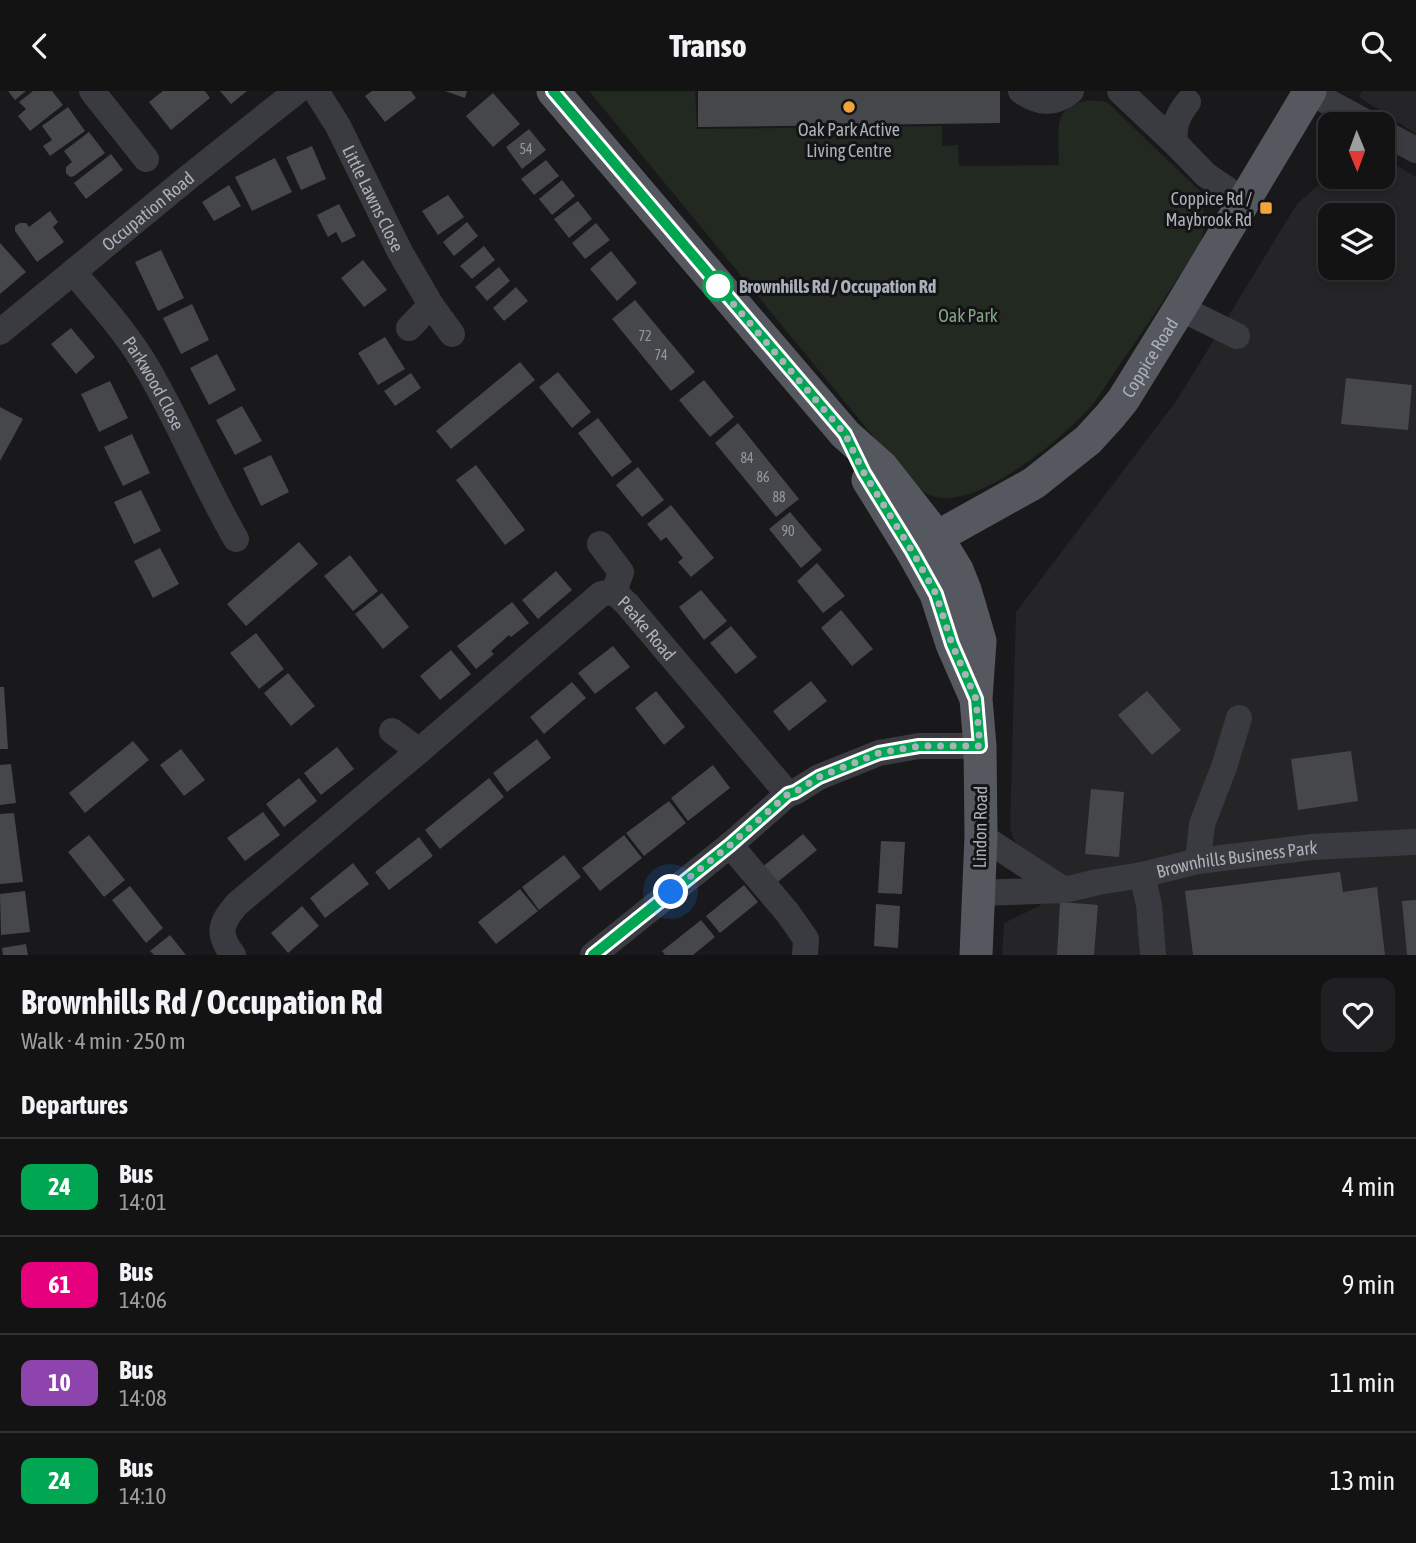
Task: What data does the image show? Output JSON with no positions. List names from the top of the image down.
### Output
{
  "streets": {
    "main road": ["Coppice Road", "Lindon Road"],
    "street": [
      "Little Lawns Close",
      "Occupation Road",
      "Parkwood Close",
      "Peake Road",
      "Brownhills Business Park"
    ]
  },
  "crossings": [
    ["Occupation Road", "Parkwood Close"],
    ["Coppice Road", "Lindon Road"],
    ["Lindon Road", "Brownhills Business Park"]
  ],
  "parks": ["Oak Park"],
  "places": {
    "other": ["Oak Park Active Living Centre", "Brownhills Rd / Occupation Rd"],
    "transit": ["Coppice Rd / Maybrook Rd"]
  },
  "lines": ["bus line 24"],
  "house_numbers": [
    "54",
    "72",
    "74",
    "84",
    "86",
    "88",
    "90"
  ],
  "north": "bottom",
  "page": {
    "header": "Transo",
    "heading": [
      ["Brownhills Rd / Occupation Rd", "Walk · 4 min · 250 m"],
      "Departures"
    ],
    "list": [
      {
        "mark": "24",
        "name": "Bus",
        "note": "14:01",
        "value": "4 min"
      },
      {
        "mark": "61",
        "name": "Bus",
        "note": "14:06",
        "value": "9 min"
      },
      {
        "mark": "10",
        "name": "Bus",
        "note": "14:08",
        "value": "11 min"
      },
      {
        "mark": "24",
        "name": "Bus",
        "note": "14:10",
        "value": "13 min"
      }
    ]
  }
}
